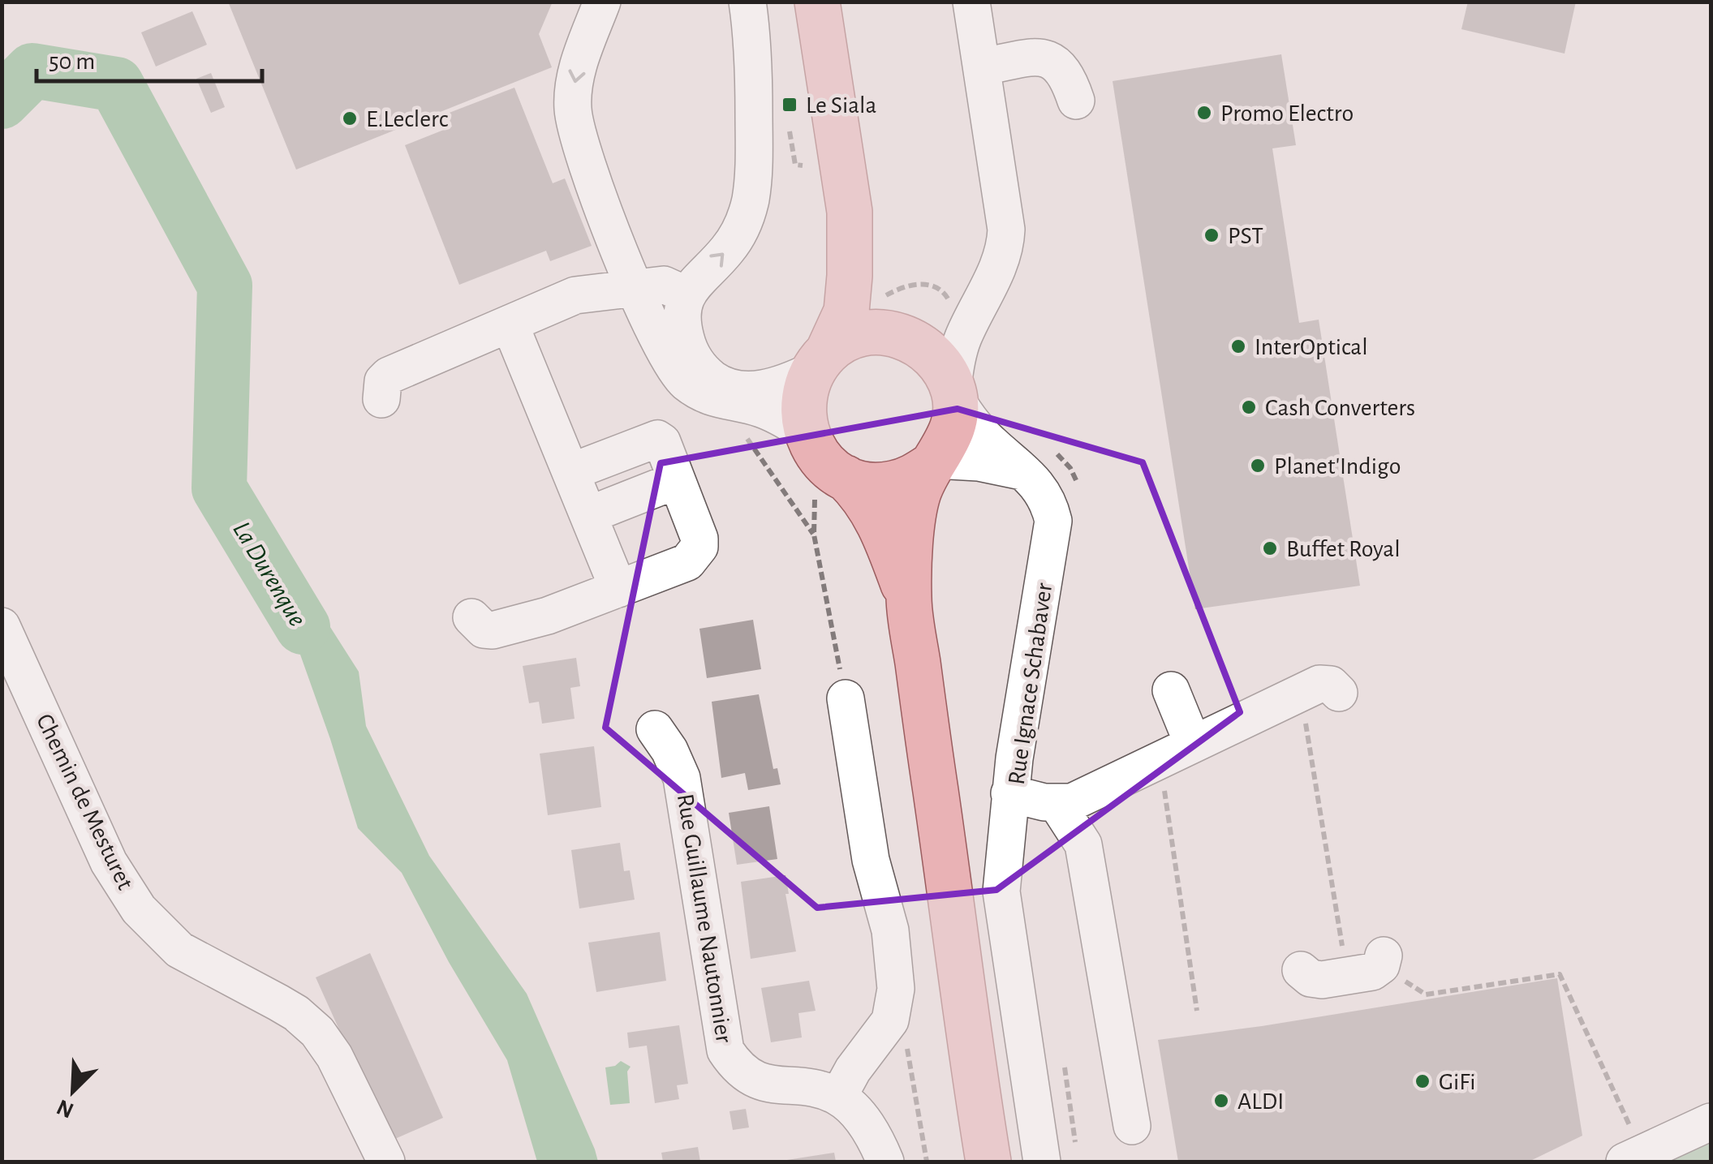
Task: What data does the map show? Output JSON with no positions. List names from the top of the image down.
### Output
{
  "streets": {
    "street": ["Rue Ignace Schabaver", "Chemin de Mesturet", "Rue Guillaume Nautonnier"]
  },
  "water": ["La Durenque"],
  "places": {
    "transit": ["Le Siala"],
    "other": [
      "Promo Electro",
      "E.Leclerc",
      "PST",
      "InterOptical",
      "Cash Converters",
      "Planet'Indigo",
      "Buffet Royal",
      "GiFi",
      "ALDI"
    ]
  },
  "scale_bar": "50 m",
  "north": "bottom left"
}
